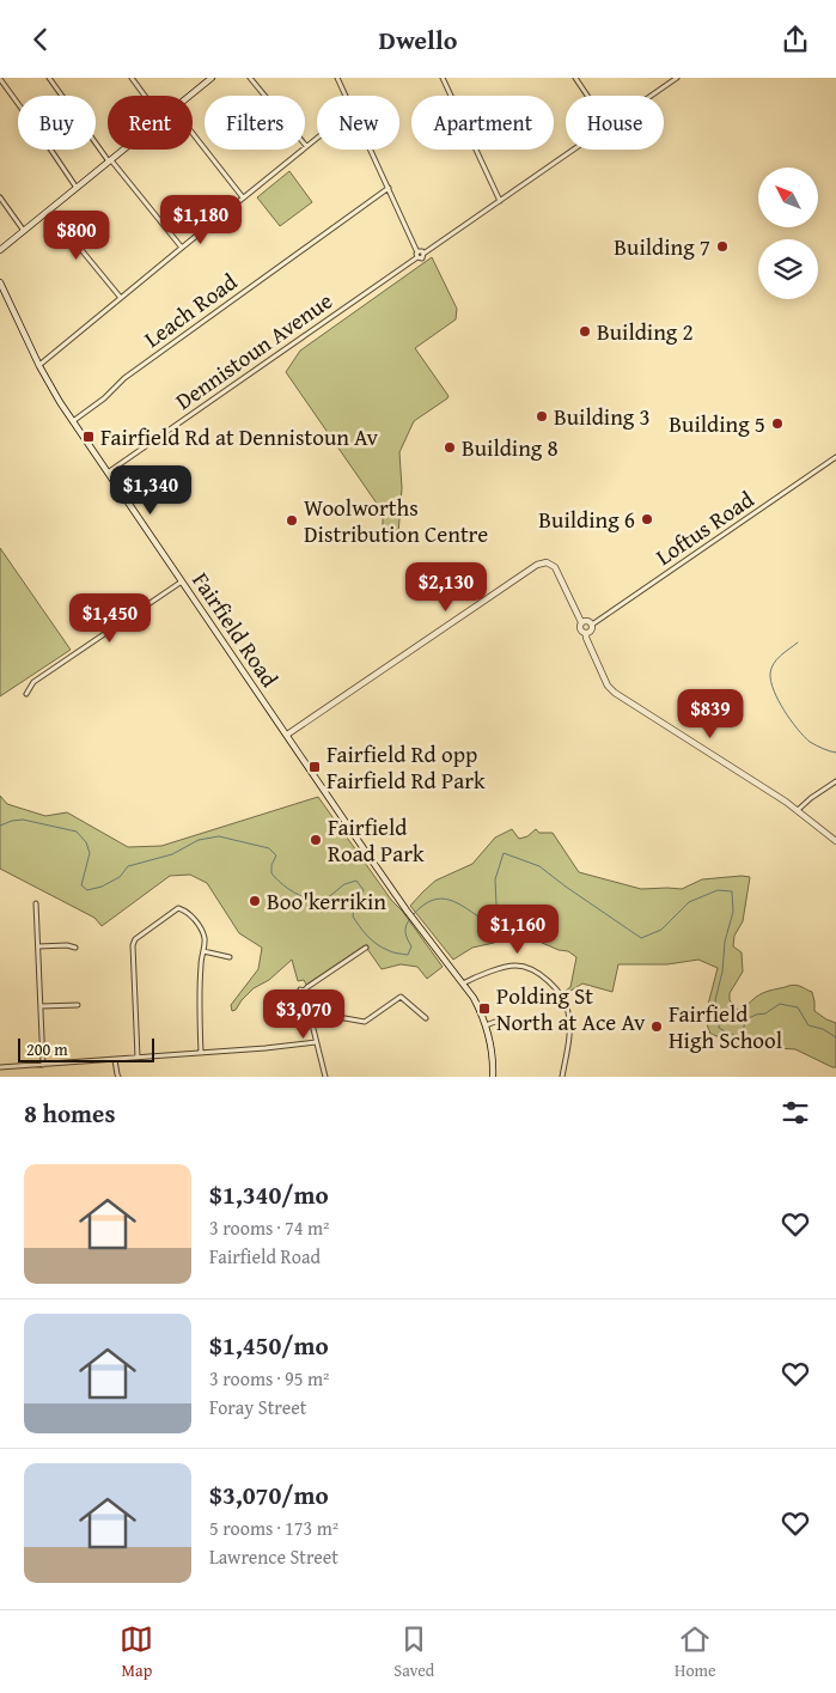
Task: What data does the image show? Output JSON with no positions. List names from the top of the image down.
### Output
{
  "streets": {
    "main road": ["Fairfield Road"],
    "street": ["Leach Road", "Dennistoun Avenue", "Loftus Road"]
  },
  "crossings": [
    ["Leach Road", "Fairfield Road"],
    ["Dennistoun Avenue", "Fairfield Road"]
  ],
  "places": {
    "other": [
      "Building 7",
      "Building 2",
      "Building 3",
      "Building 5",
      "Building 8",
      "Building 6",
      "Woolworths Distribution Centre",
      "Fairfield Road Park",
      "Boo'kerrikin",
      "Fairfield High School"
    ],
    "transit": ["Fairfield Rd at Dennistoun Av", "Fairfield Rd opp Fairfield Rd Park", "Polding St North at Ace Av"]
  },
  "scale_bar": "200 m",
  "north": "top left",
  "page": {
    "header": "Dwello",
    "chip": [
      "Buy",
      "Rent",
      "Filters",
      "New",
      "Apartment",
      "House"
    ],
    "price": [
      "$1,180",
      "$800",
      "$1,340",
      "$2,130",
      "$1,450",
      "$839",
      "$1,160",
      "$3,070"
    ],
    "scale": "200 m",
    "heading": "8 homes",
    "list": [
      {
        "name": "$1,340/mo",
        "note": "3 rooms · 74 m² · Fairfield Road"
      },
      {
        "name": "$1,450/mo",
        "note": "3 rooms · 95 m² · Foray Street"
      },
      {
        "name": "$3,070/mo",
        "note": "5 rooms · 173 m² · Lawrence Street"
      }
    ],
    "tabs": ["Map", "Saved", "Home"]
  }
}
